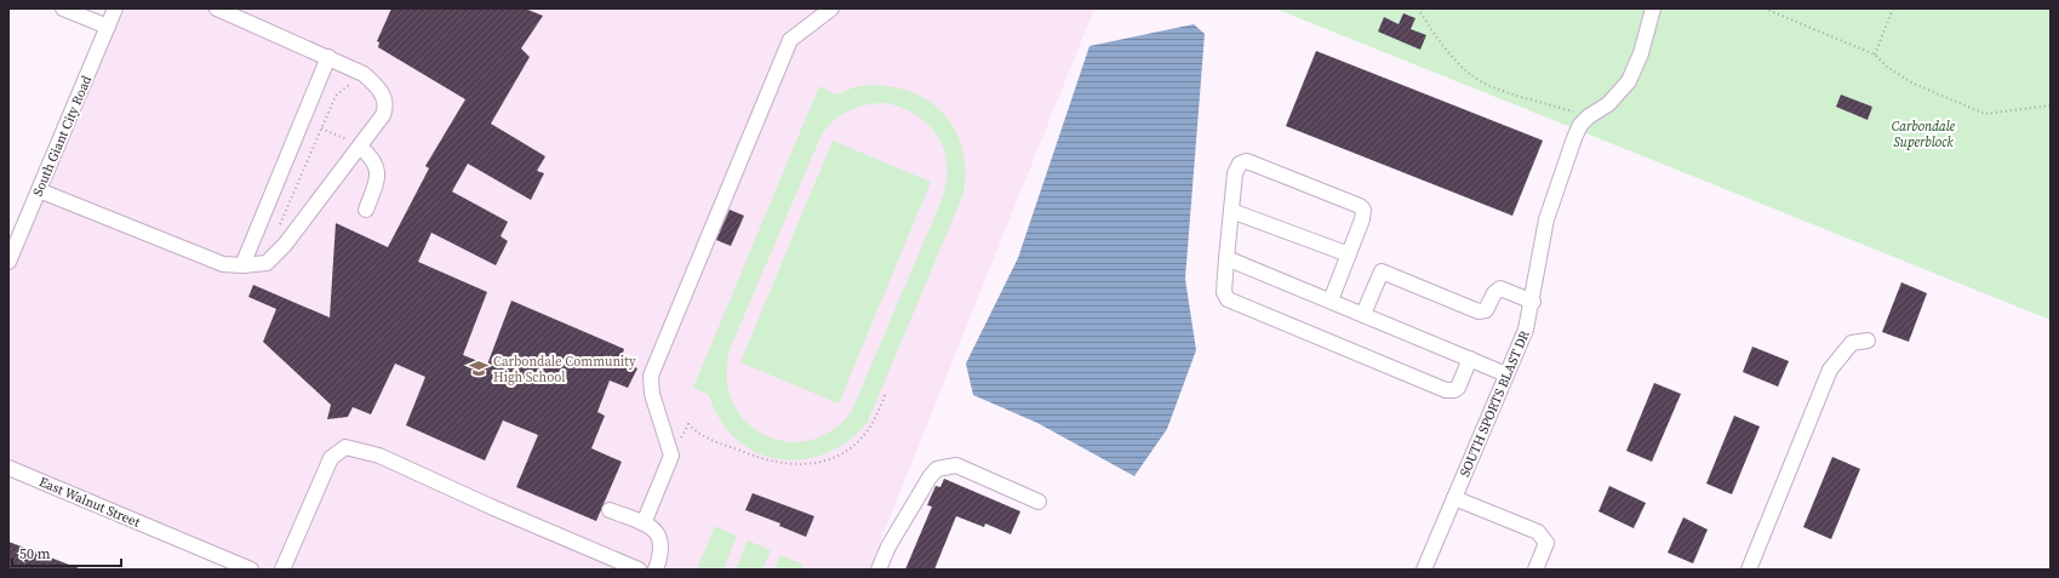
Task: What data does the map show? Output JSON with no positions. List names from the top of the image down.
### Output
{
  "streets": {
    "street": ["South Giant City Road", "SOUTH SPORTS BLAST DR", "East Walnut Street"]
  },
  "parks": ["Carbondale Superblock"],
  "places": {
    "school or university": ["Carbondale Community High School"]
  },
  "scale_bar": "50 m"
}
